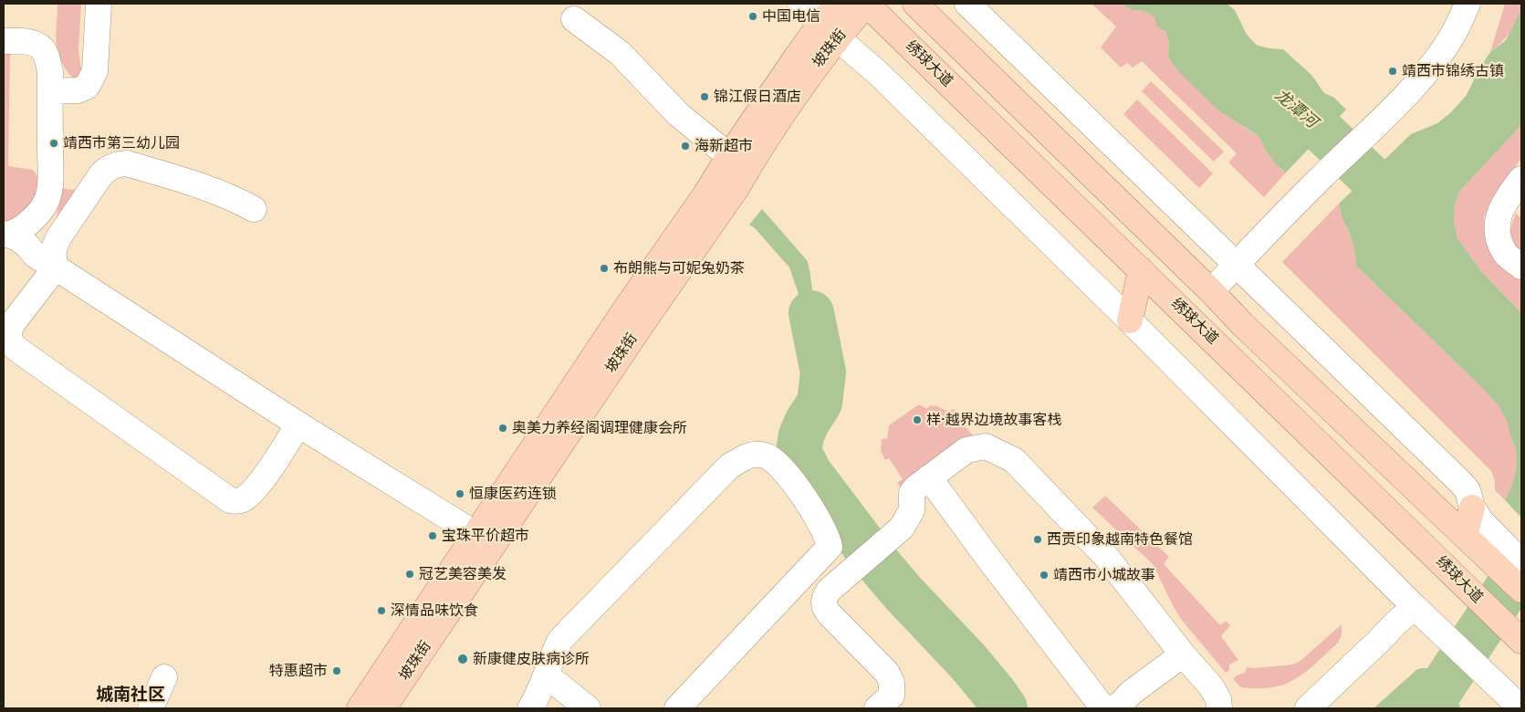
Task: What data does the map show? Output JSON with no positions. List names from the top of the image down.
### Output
{
  "streets": {
    "main road": ["坡珠街", "绣球大道"]
  },
  "crossings": [
    ["坡珠街", "绣球大道"]
  ],
  "districts": ["城南社区"],
  "water": ["龙潭河"],
  "places": [
    "中国电信",
    "靖西市锦绣古镇",
    "锦江假日酒店",
    "靖西市第三幼儿园",
    "海新超市",
    "布朗熊与可妮兔奶茶",
    "样·越界边境故事客栈",
    "奥美力养经阁调理健康会所",
    "恒康医药连锁",
    "宝珠平价超市",
    "西贡印象越南特色餐馆",
    "冠艺美容美发",
    "靖西市小城故事",
    "深情品味饮食",
    "新康健皮肤病诊所",
    "特惠超市"
  ]
}
